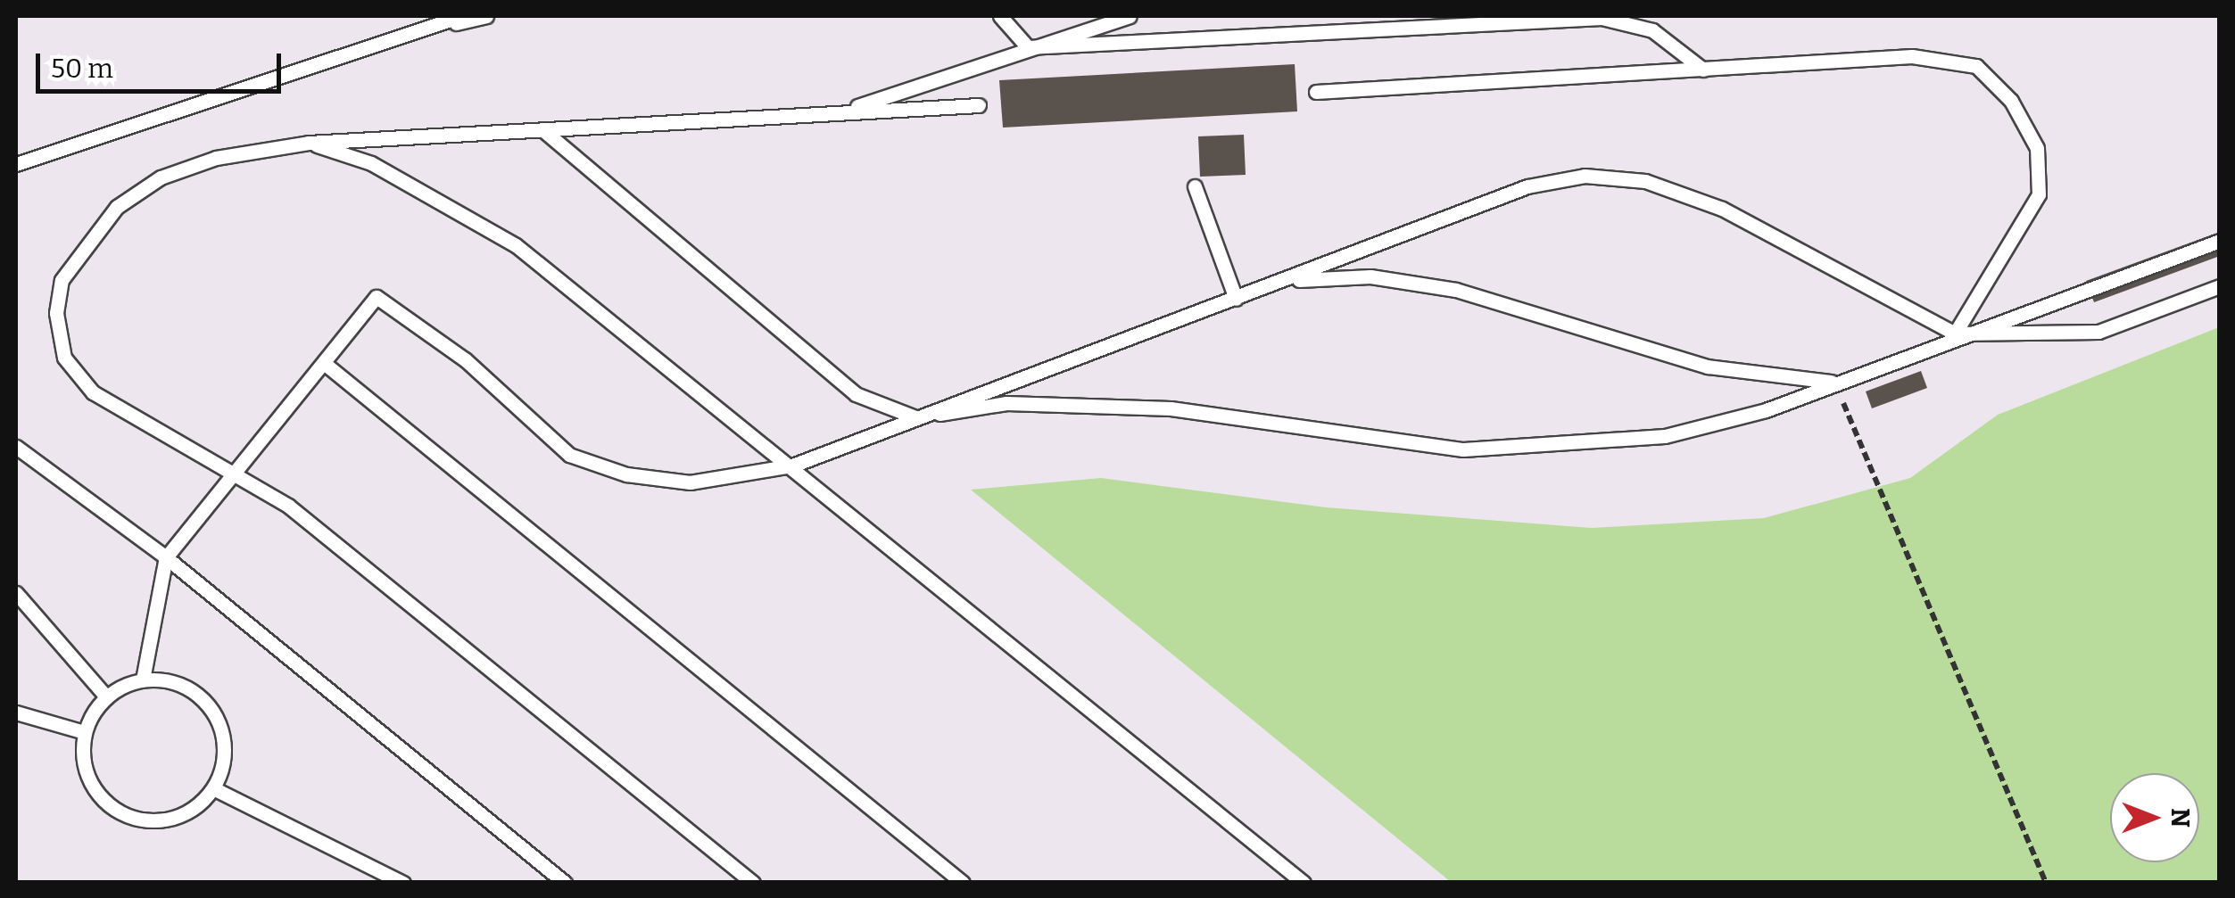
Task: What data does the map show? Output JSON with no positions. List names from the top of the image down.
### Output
{
  "scale_bar": "50 m",
  "north": "right"
}
